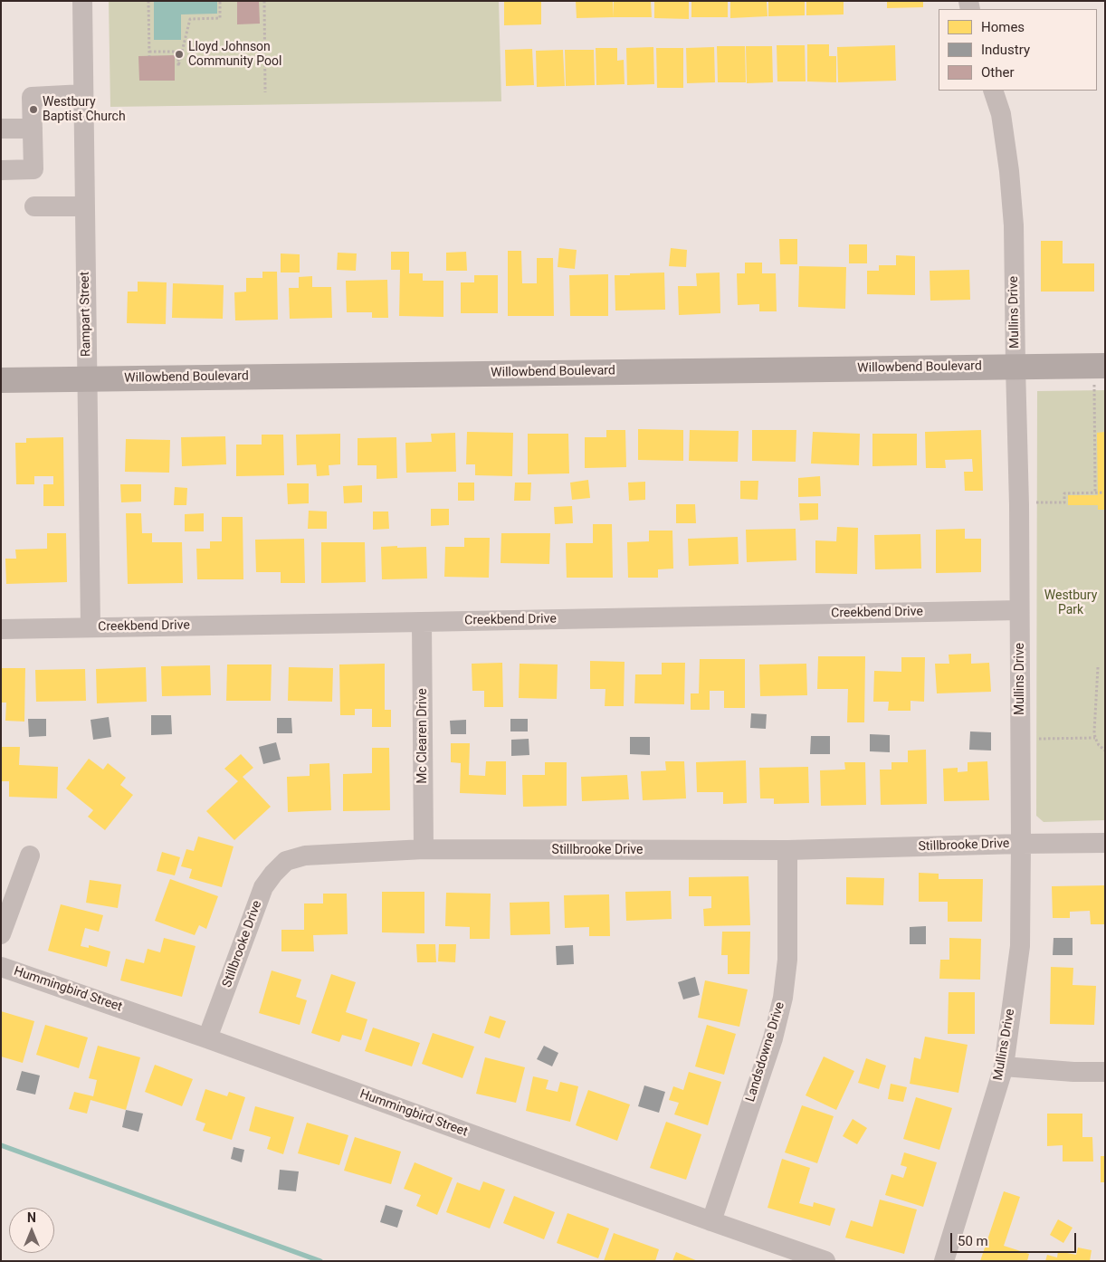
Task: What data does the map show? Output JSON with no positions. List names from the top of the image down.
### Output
{
  "streets": {
    "main road": ["Willowbend Boulevard"],
    "street": [
      "Mullins Drive",
      "Rampart Street",
      "Creekbend Drive",
      "Mc Clearen Drive",
      "Stillbrooke Drive",
      "Hummingbird Street",
      "Landsdowne Drive"
    ]
  },
  "crossings": [
    ["Mullins Drive", "Willowbend Boulevard"],
    ["Mullins Drive", "Creekbend Drive"],
    ["Mullins Drive", "Stillbrooke Drive"],
    ["Rampart Street", "Willowbend Boulevard"],
    ["Rampart Street", "Creekbend Drive"],
    ["Creekbend Drive", "Mc Clearen Drive"],
    ["Mc Clearen Drive", "Stillbrooke Drive"],
    ["Stillbrooke Drive", "Hummingbird Street"],
    ["Stillbrooke Drive", "Landsdowne Drive"],
    ["Hummingbird Street", "Landsdowne Drive"]
  ],
  "parks": ["Westbury Park"],
  "places": ["Lloyd Johnson Community Pool", "Westbury Baptist Church"],
  "legend": ["Homes", "Industry", "Other"],
  "scale_bar": "50 m",
  "north": "top"
}
